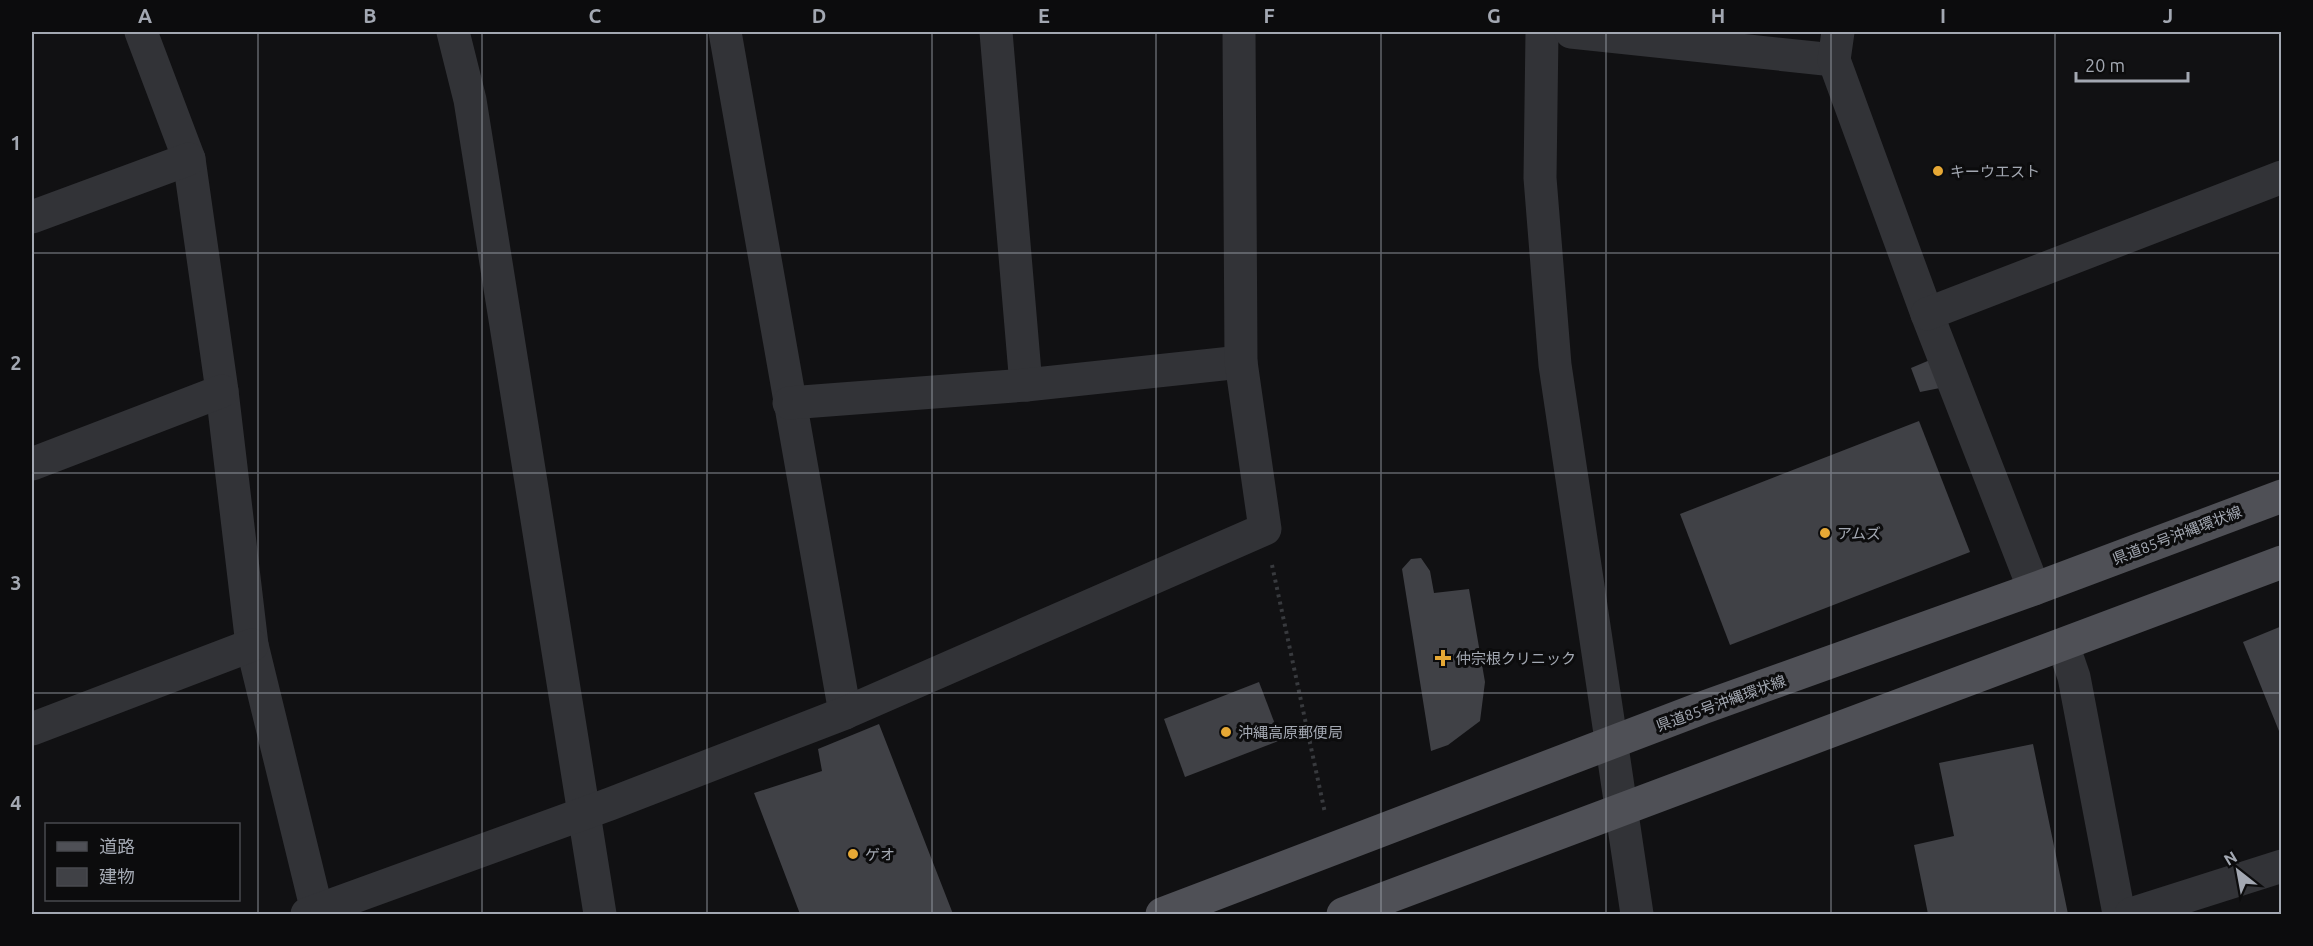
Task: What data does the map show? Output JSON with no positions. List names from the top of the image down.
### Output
{
  "streets": {
    "main road": ["県道85号沖縄環状線"]
  },
  "places": {
    "other": [
      "キーウエスト",
      "アムズ",
      "沖縄高原郵便局",
      "ゲオ"
    ],
    "health": ["仲宗根クリニック"]
  },
  "legend": ["道路", "建物"],
  "scale_bar": "20 m",
  "north": "top left",
  "grid": {
    "columns": [
      "A",
      "B",
      "C",
      "D",
      "E",
      "F",
      "G",
      "H",
      "I",
      "J"
    ],
    "rows": [
      "1",
      "2",
      "3",
      "4"
    ]
  }
}
